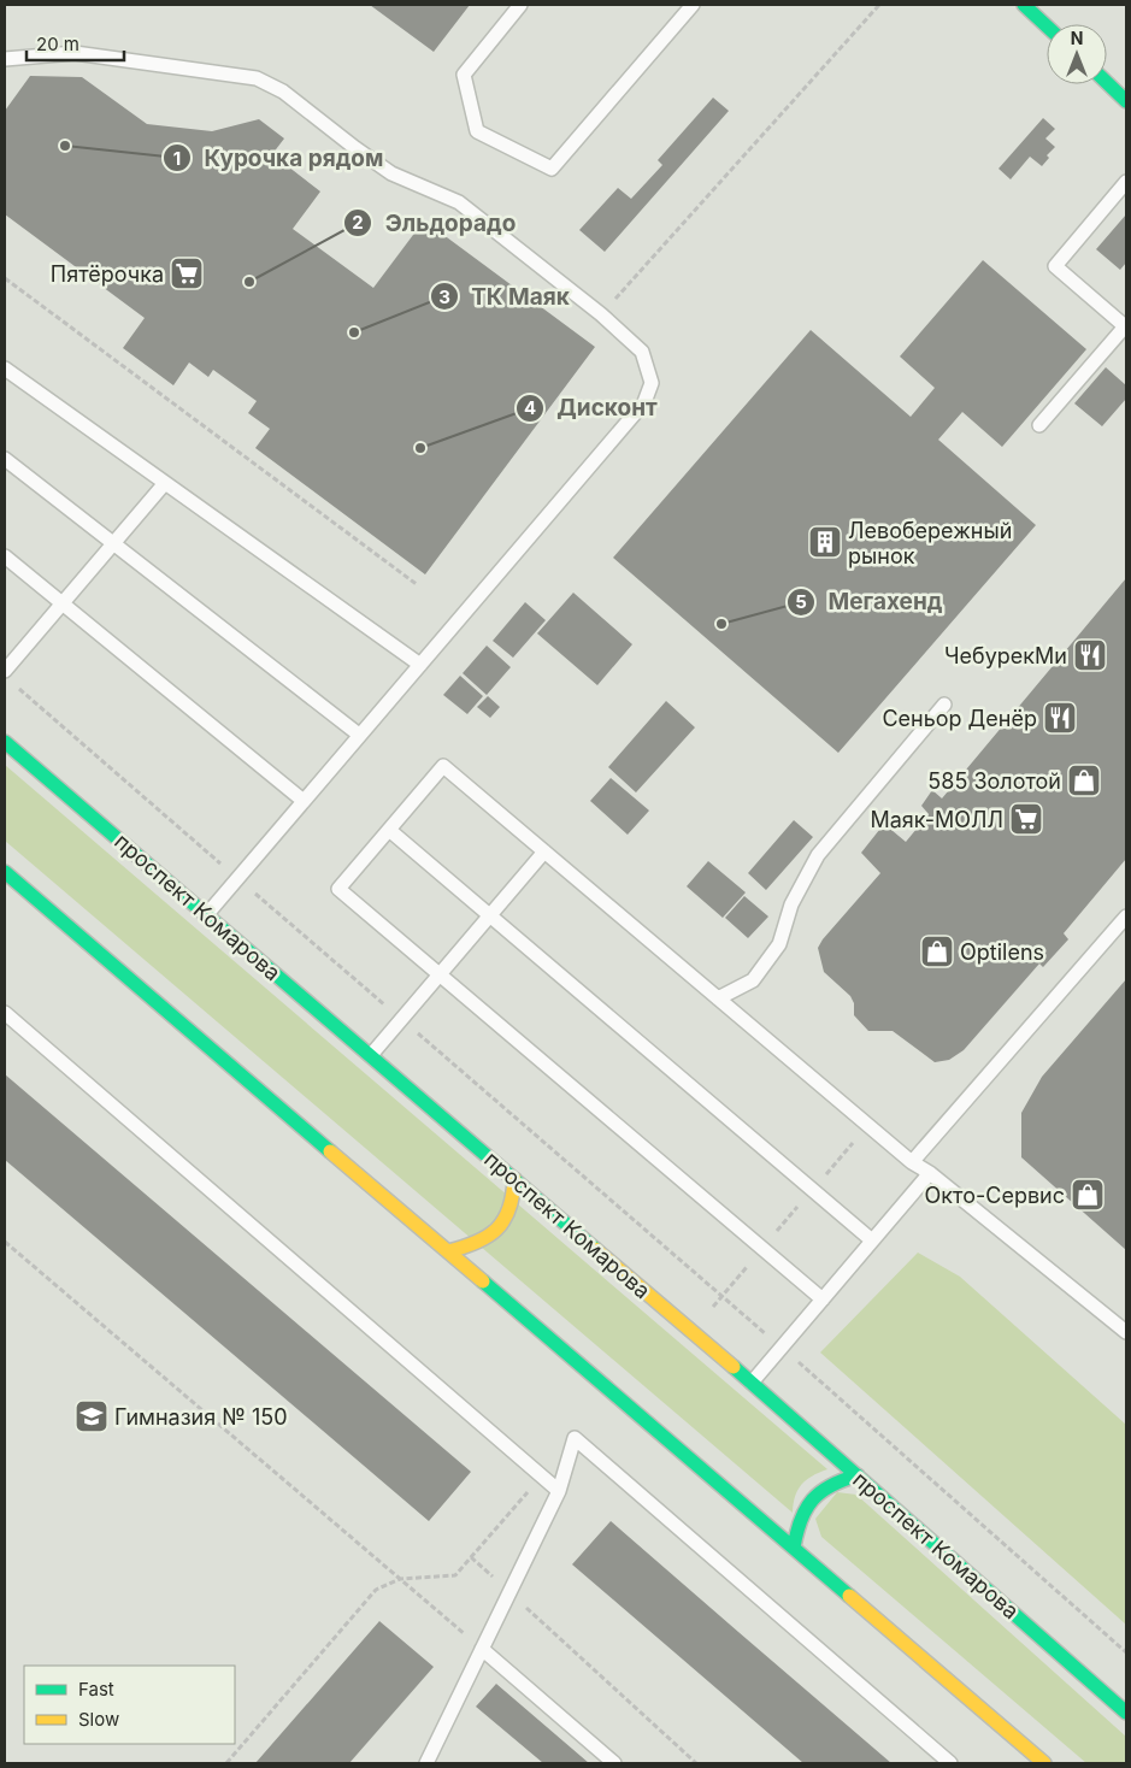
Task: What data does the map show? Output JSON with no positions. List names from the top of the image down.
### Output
{
  "streets": {
    "main road": ["проспект Комарова"]
  },
  "places": {
    "other": [
      "Курочка рядом",
      "Эльдорадо",
      "ТК Маяк",
      "Дисконт",
      "Мегахенд"
    ],
    "supermarket": ["Пятёрочка", "Маяк-МОЛЛ"],
    "building": ["Левобережный рынок"],
    "restaurant": ["ЧебурекМи", "Сеньор Денёр"],
    "shop": ["585 Золотой", "Optilens", "Окто-Сервис"],
    "school or university": ["Гимназия № 150"]
  },
  "legend": ["Fast", "Slow"],
  "scale_bar": "20 m",
  "north": "top"
}
